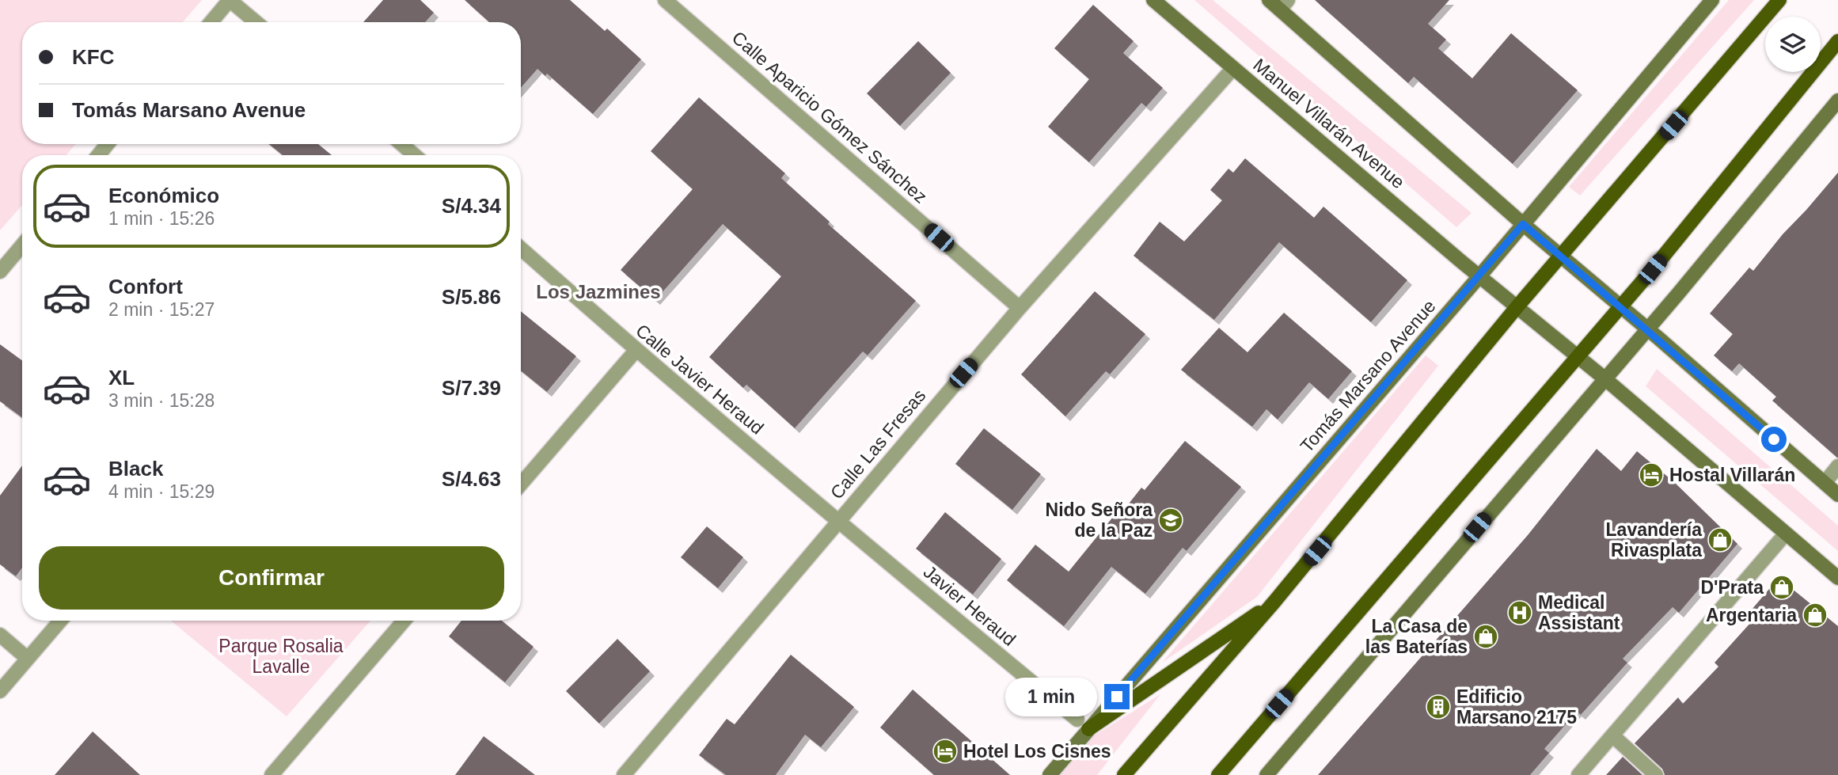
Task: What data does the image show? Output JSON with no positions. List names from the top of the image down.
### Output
{
  "streets": {
    "street": [
      "Calle Aparicio Gómez Sánchez",
      "Manuel Villarán Avenue",
      "Tomás Marsano Avenue",
      "Calle Javier Heraud",
      "Calle Las Fresas",
      "Javier Heraud"
    ]
  },
  "crossings": [
    ["Calle Aparicio Gómez Sánchez", "Calle Las Fresas"],
    ["Manuel Villarán Avenue", "Tomás Marsano Avenue"],
    ["Manuel Villarán Avenue", "Calle Las Fresas"],
    ["Calle Javier Heraud", "Calle Las Fresas"],
    ["Calle Javier Heraud", "Javier Heraud"],
    ["Calle Las Fresas", "Javier Heraud"]
  ],
  "districts": ["Los Jazmines"],
  "parks": ["Parque Rosalia Lavalle"],
  "places": {
    "hotel": ["Hostal Villarán", "Hotel Los Cisnes"],
    "school or university": ["Nido Señora de la Paz"],
    "shop": [
      "Lavandería Rivasplata",
      "D'Prata",
      "Argentaria",
      "La Casa de las Baterías"
    ],
    "hospital": ["Medical Assistant"],
    "building": ["Edificio Marsano 2175"]
  },
  "page": {
    "banner": ["KFC", "Tomás Marsano Avenue"],
    "list": [
      {
        "name": "Económico",
        "note": "1 min · 15:26",
        "value": "S/4.34"
      },
      {
        "name": "Confort",
        "note": "2 min · 15:27",
        "value": "S/5.86"
      },
      {
        "name": "XL",
        "note": "3 min · 15:28",
        "value": "S/7.39"
      },
      {
        "name": "Black",
        "note": "4 min · 15:29",
        "value": "S/4.63"
      }
    ],
    "buttons": "Confirmar",
    "bubble": "1 min"
  }
}
